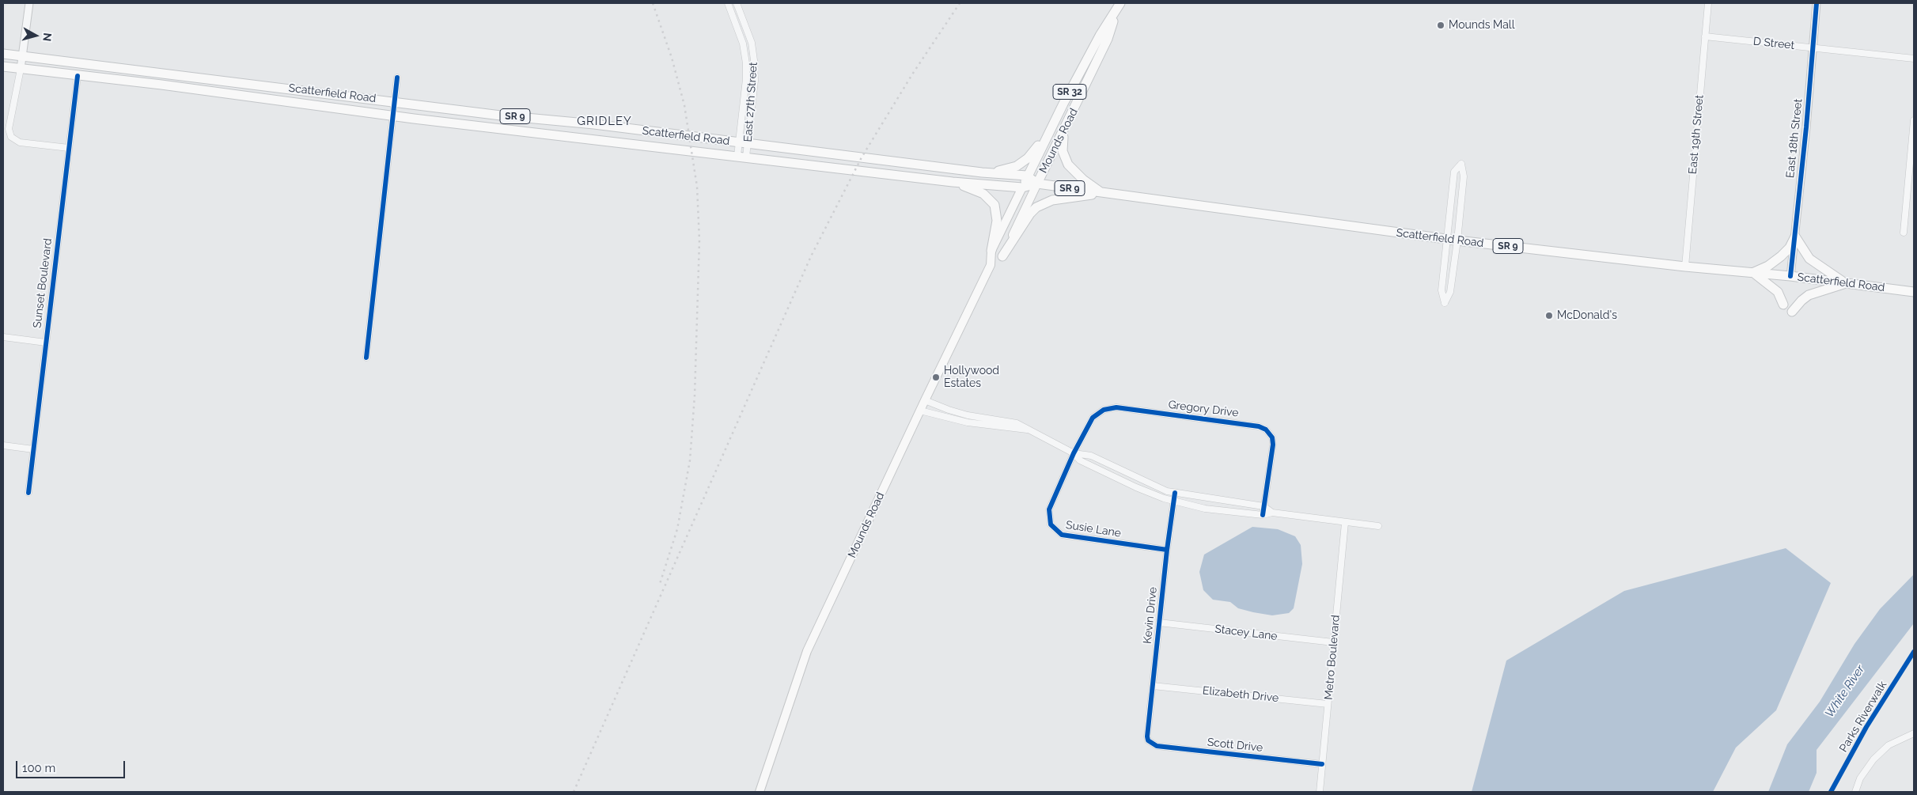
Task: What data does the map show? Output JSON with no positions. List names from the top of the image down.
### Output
{
  "streets": {
    "main road": [
      "SR 32",
      "Scatterfield Road",
      "SR 9",
      "Mounds Road"
    ],
    "street": [
      "D Street",
      "East 27th Street",
      "East 19th Street",
      "East 18th Street",
      "Sunset Boulevard",
      "Gregory Drive",
      "Susie Lane",
      "Kevin Drive",
      "Stacey Lane",
      "Metro Boulevard",
      "Elizabeth Drive",
      "Scott Drive"
    ],
    "cycle path": ["Parks Riverwalk"]
  },
  "crossings": [
    ["D Street", "East 19th Street"],
    ["D Street", "East 18th Street"],
    ["SR 32", "Scatterfield Road"],
    ["SR 32", "Mounds Road"],
    ["Scatterfield Road", "East 27th Street"],
    ["Scatterfield Road", "East 19th Street"],
    ["Scatterfield Road", "East 18th Street"],
    ["Scatterfield Road", "Mounds Road"],
    ["Scatterfield Road", "Sunset Boulevard"],
    ["Gregory Drive", "Susie Lane"],
    ["Susie Lane", "Kevin Drive"],
    ["Kevin Drive", "Stacey Lane"],
    ["Kevin Drive", "Elizabeth Drive"],
    ["Kevin Drive", "Scott Drive"],
    ["Stacey Lane", "Metro Boulevard"],
    ["Metro Boulevard", "Elizabeth Drive"],
    ["Metro Boulevard", "Scott Drive"]
  ],
  "districts": ["GRIDLEY"],
  "water": ["White River"],
  "places": ["Mounds Mall", "McDonald's", "Hollywood Estates"],
  "scale_bar": "100 m",
  "north": "right"
}
